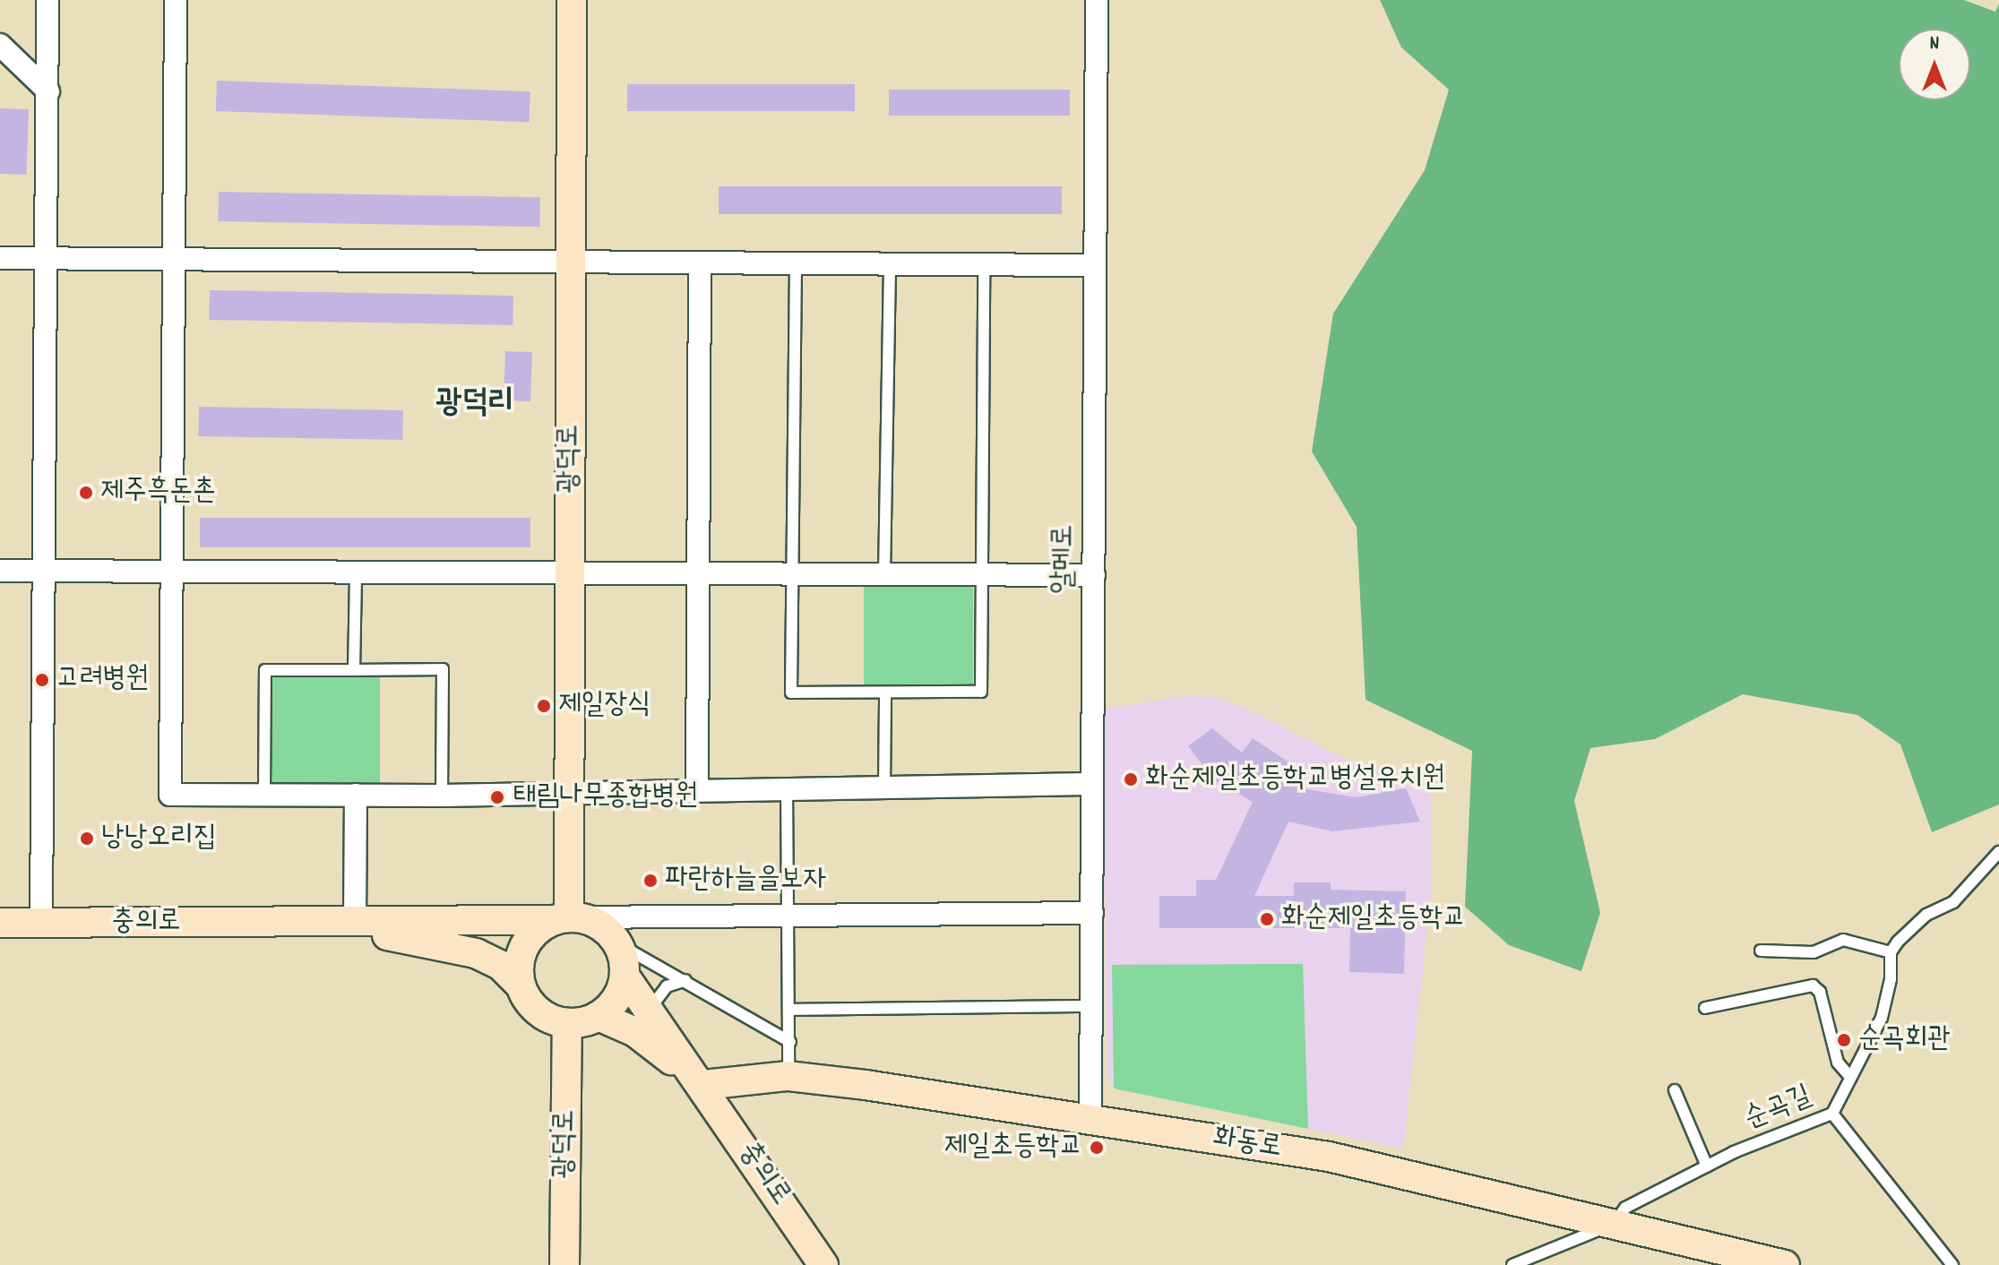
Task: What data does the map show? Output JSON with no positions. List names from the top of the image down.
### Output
{
  "streets": {
    "street": [
      "광덕로",
      "알메로",
      "충의로",
      "화동로"
    ],
    "lane": ["순곡길"]
  },
  "crossings": [
    ["광덕로", "충의로"],
    ["알메로", "화동로"],
    ["충의로", "화동로"],
    ["순곡길", "화동로"]
  ],
  "districts": ["광덕리"],
  "places": [
    "제주흑돈촌",
    "고려병원",
    "제일장식",
    "화순제일초등학교병설유치원",
    "태림나무종합병원",
    "낭낭오리집",
    "파란하늘을보자",
    "화순제일초등학교",
    "순곡회관",
    "제일초등학교"
  ],
  "north": "top"
}
